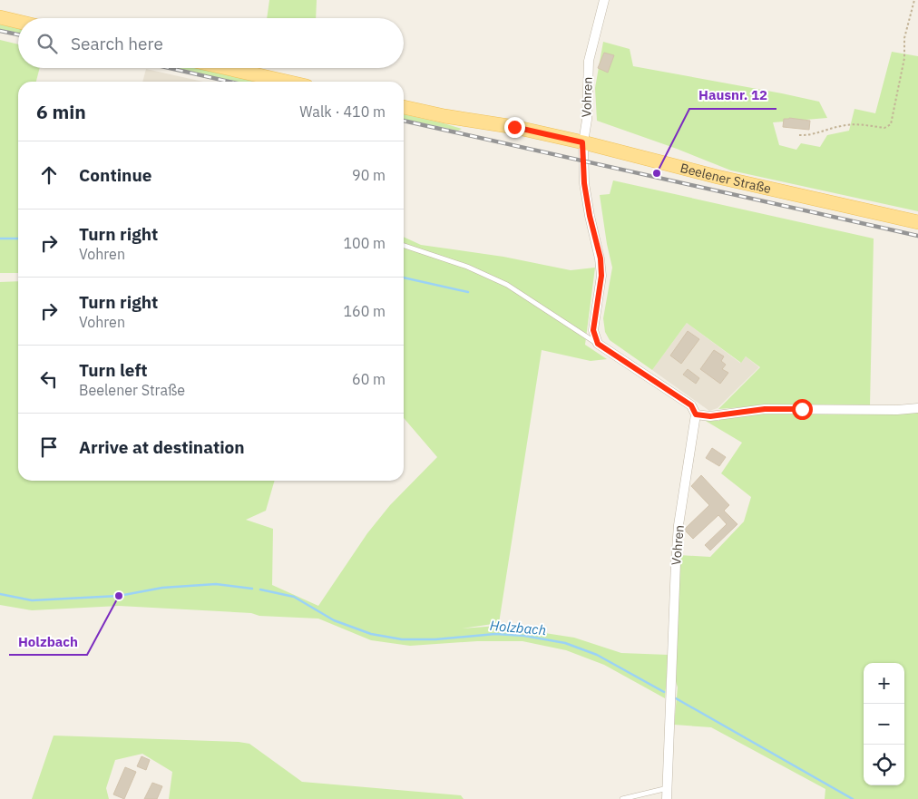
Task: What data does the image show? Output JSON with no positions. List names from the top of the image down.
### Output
{
  "streets": {
    "main road": ["Beelener Straße"],
    "street": ["Vohren"]
  },
  "crossings": [
    ["Vohren", "Beelener Straße"]
  ],
  "water": ["Holzbach"],
  "places": ["Hausnr. 12", "Holzbach"],
  "page": {
    "search": "Search here",
    "heading": ["6 min", "Walk · 410 m"],
    "list": [
      ["Continue", "90 m"],
      ["Turn right", "Vohren", "100 m"],
      ["Turn right", "Vohren", "160 m"],
      ["Turn left", "Beelener Straße", "60 m"],
      "Arrive at destination"
    ],
    "map_buttons": ["+", "−"]
  }
}
